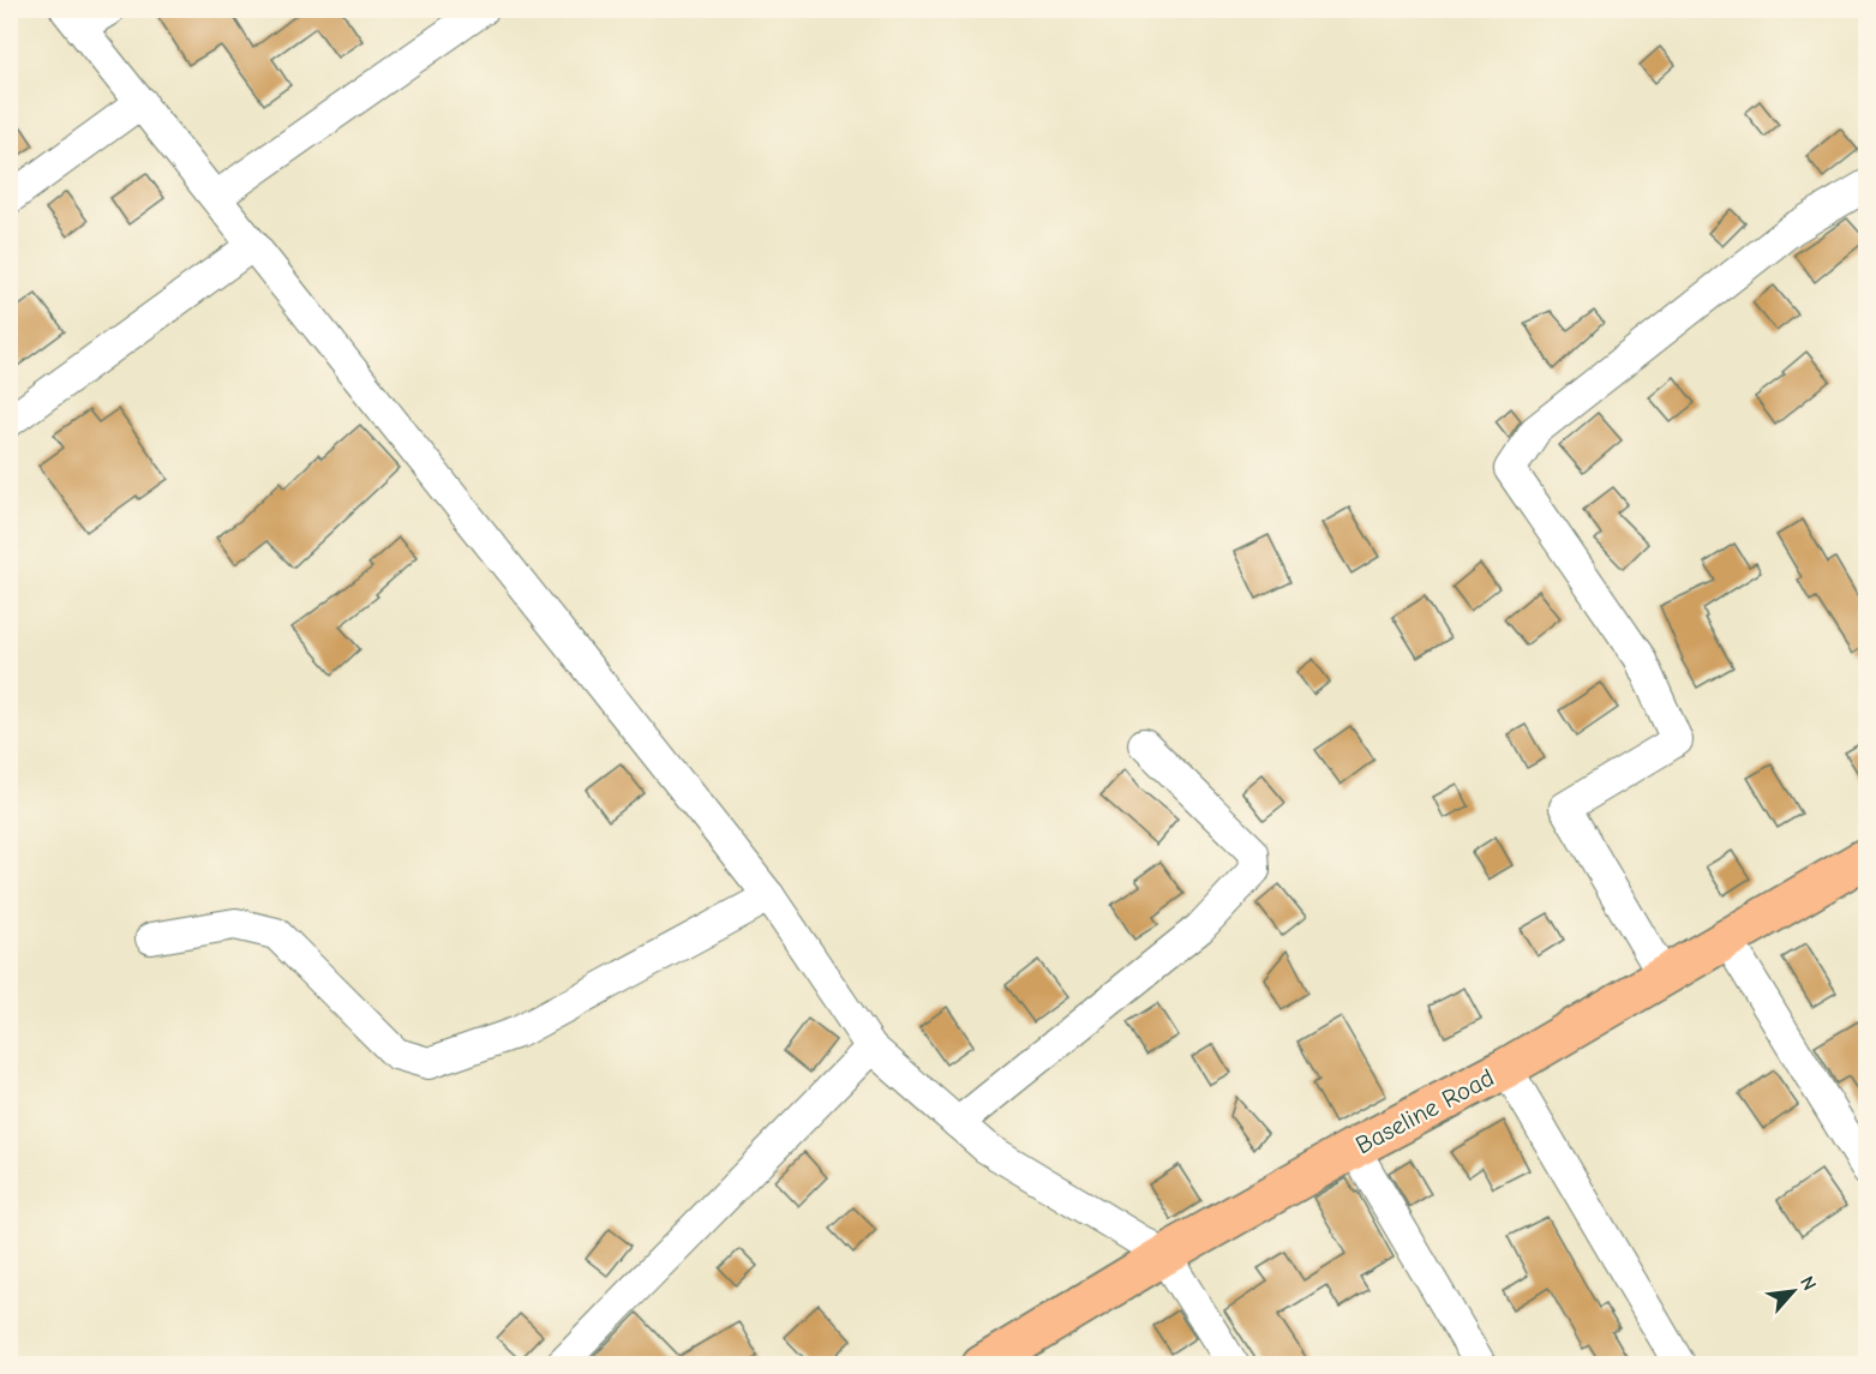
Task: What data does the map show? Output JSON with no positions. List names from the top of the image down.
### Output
{
  "streets": {
    "main road": ["Baseline Road"]
  },
  "north": "top right"
}
